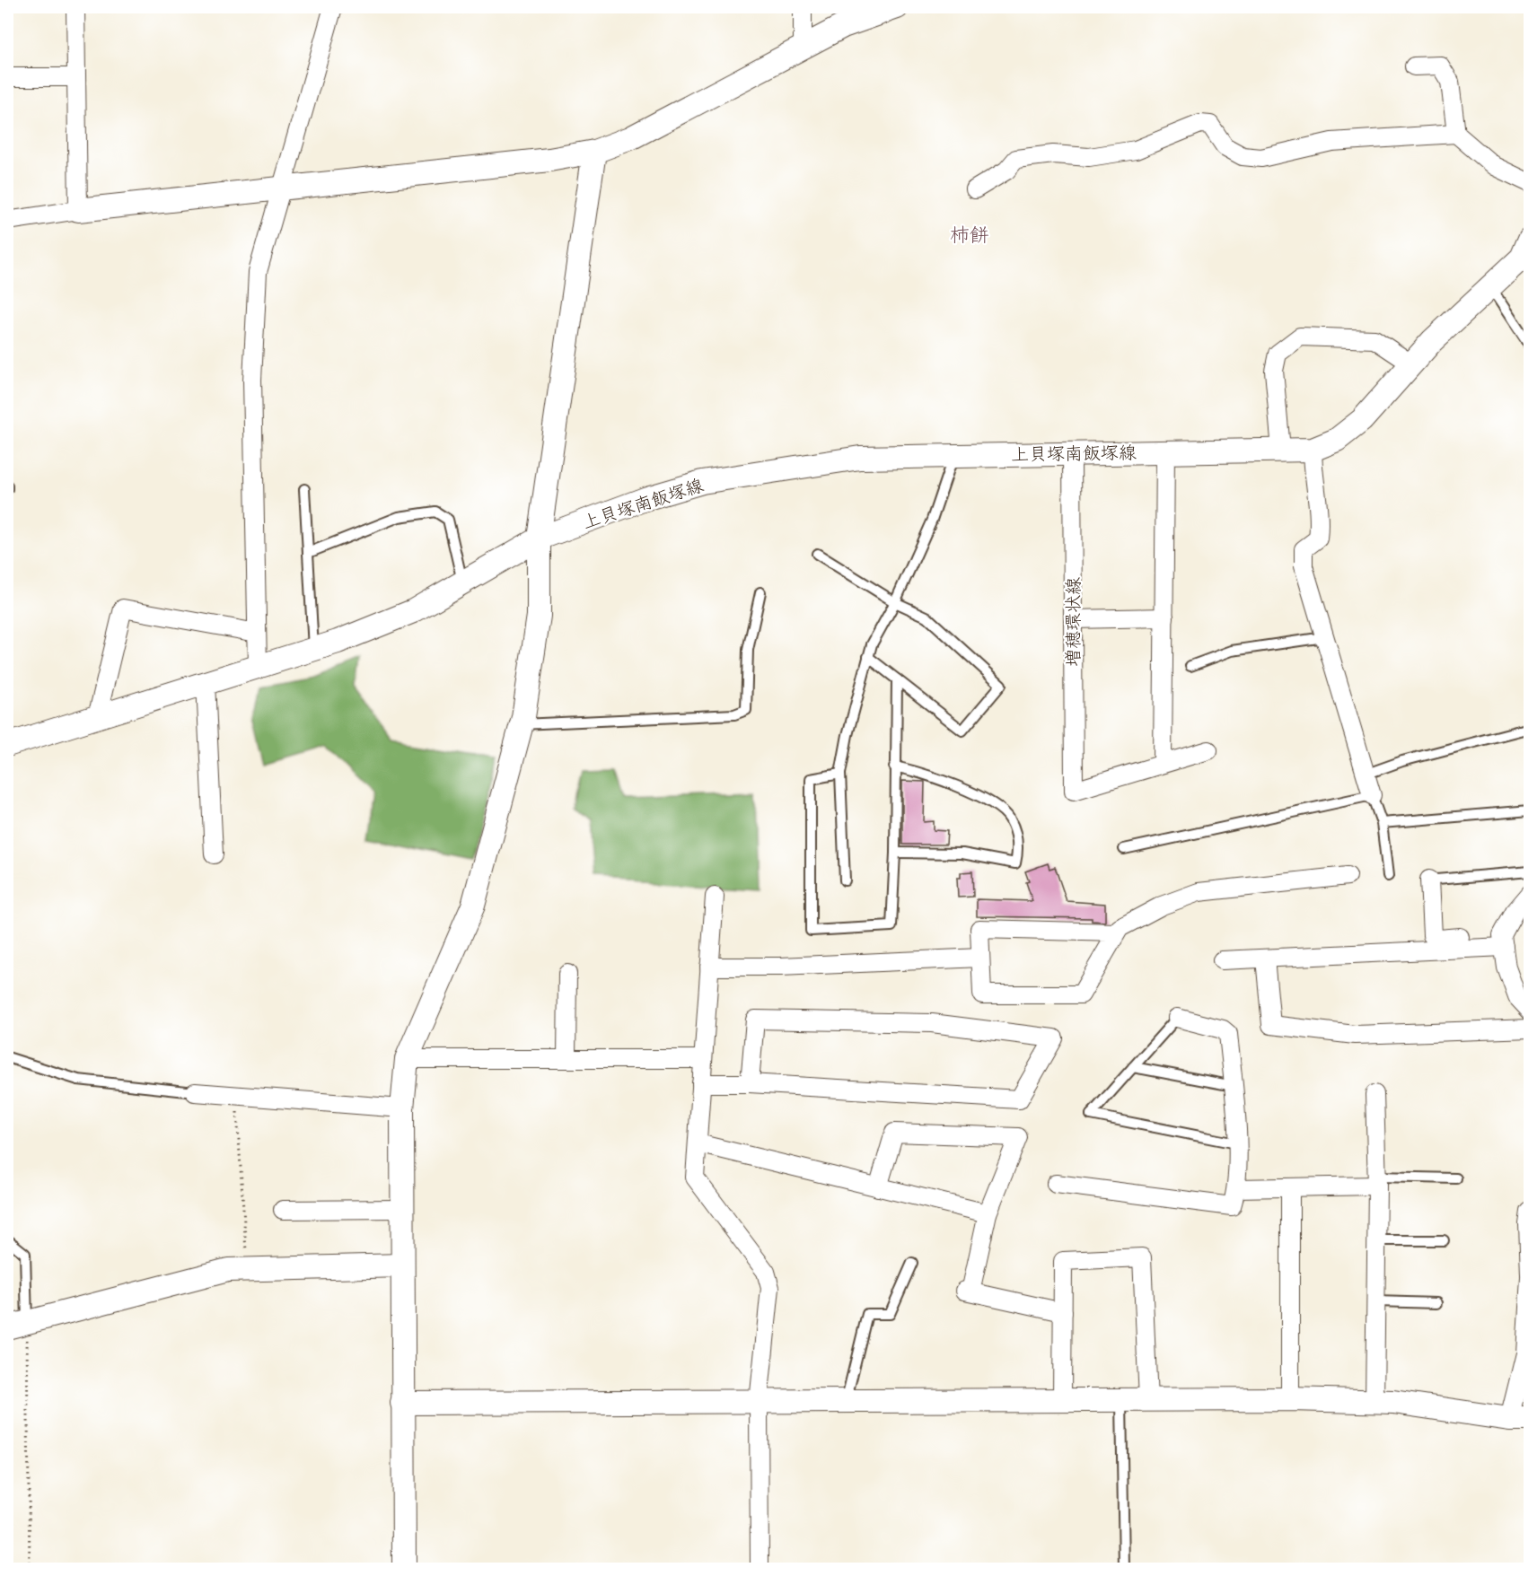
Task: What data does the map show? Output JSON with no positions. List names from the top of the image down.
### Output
{
  "streets": {
    "street": ["上貝塚南飯塚線", "増穂環状線"]
  },
  "crossings": [
    ["上貝塚南飯塚線", "増穂環状線"]
  ],
  "districts": ["柿餅"]
}
